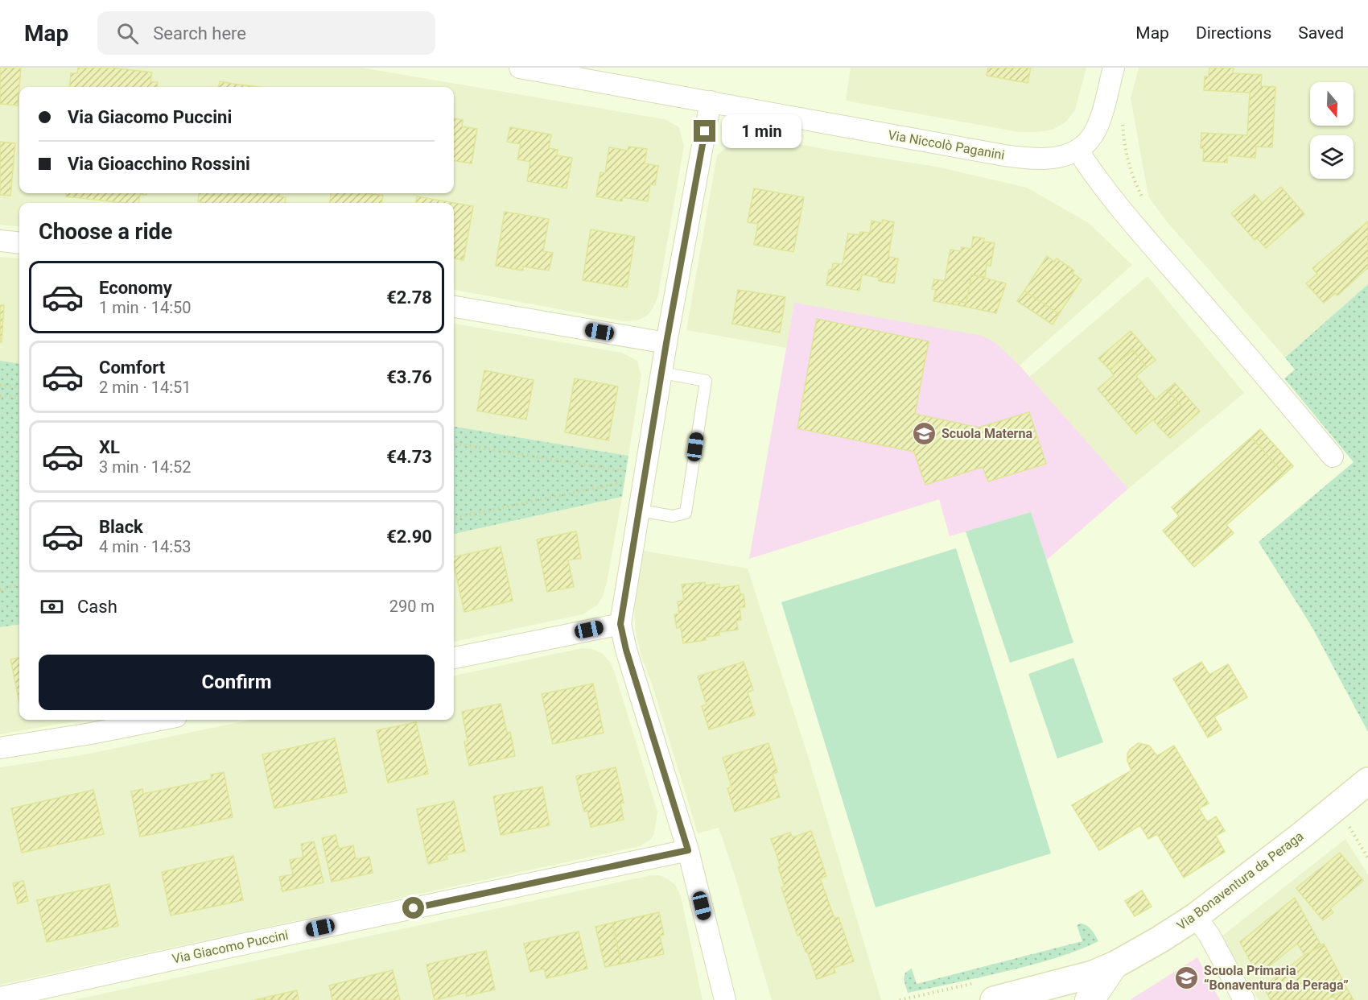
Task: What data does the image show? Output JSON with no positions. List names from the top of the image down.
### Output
{
  "streets": {
    "main road": ["Via Bonaventura da Peraga"],
    "street": ["Via Niccolò Paganini", "Via Giacomo Puccini"]
  },
  "places": {
    "school or university": ["Scuola Materna", "Scuola Primaria “Bonaventura da Peraga”"]
  },
  "north": "bottom",
  "page": {
    "header": "Map",
    "search": "Search here",
    "nav": ["Map", "Directions", "Saved"],
    "banner": ["Via Giacomo Puccini", "Via Gioacchino Rossini"],
    "bubble": "1 min",
    "heading": "Choose a ride",
    "list": [
      {
        "name": "Economy",
        "note": "1 min · 14:50",
        "value": "€2.78"
      },
      {
        "name": "Comfort",
        "note": "2 min · 14:51",
        "value": "€3.76"
      },
      {
        "name": "XL",
        "note": "3 min · 14:52",
        "value": "€4.73"
      },
      {
        "name": "Black",
        "note": "4 min · 14:53",
        "value": "€2.90"
      }
    ],
    "pay": ["Cash", "290 m"],
    "buttons": "Confirm"
  }
}
